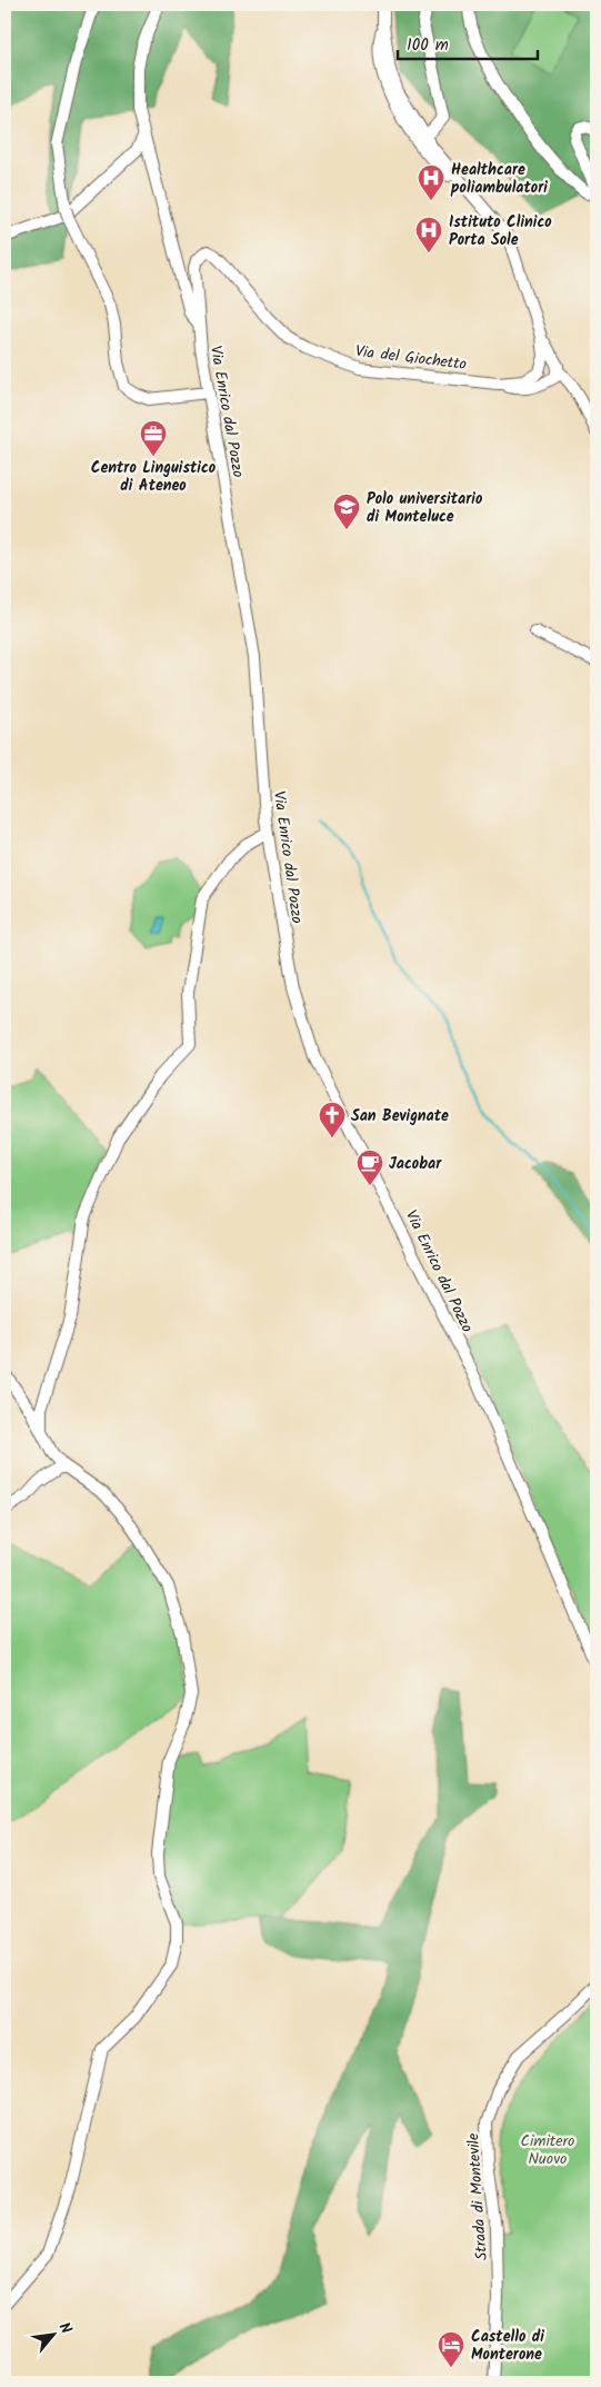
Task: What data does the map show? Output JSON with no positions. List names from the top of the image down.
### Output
{
  "streets": {
    "street": ["Via del Giochetto", "Via Enrico dal Pozzo", "Strada di Montevile"]
  },
  "crossings": [
    ["Via del Giochetto", "Via Enrico dal Pozzo"]
  ],
  "parks": ["Cimitero Nuovo"],
  "places": {
    "hospital": ["Healthcare poliambulatori", "Istituto Clinico Porta Sole"],
    "office": ["Centro Linguistico di Ateneo"],
    "school or university": ["Polo universitario di Monteluce"],
    "church": ["San Bevignate"],
    "cafe": ["Jacobar"],
    "hotel": ["Castello di Monterone"]
  },
  "scale_bar": "100 m",
  "north": "top right"
}
